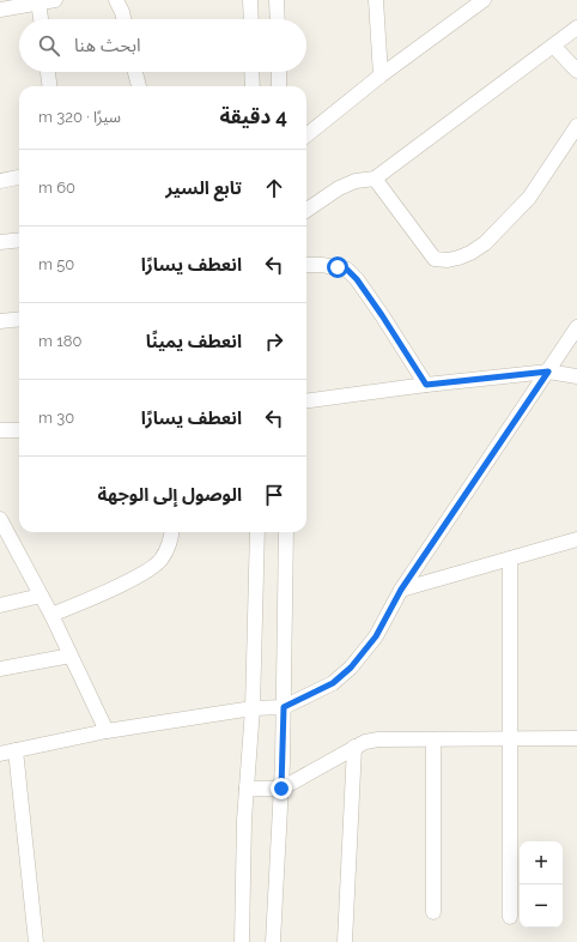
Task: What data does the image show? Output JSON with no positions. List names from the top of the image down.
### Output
{
  "page": {
    "search": "ابحث هنا",
    "heading": ["4 دقيقة", "سيرًا · 320 m"],
    "list": [
      ["تابع السير", "60 m"],
      ["انعطف يسارًا", "50 m"],
      ["انعطف يمينًا", "180 m"],
      ["انعطف يسارًا", "30 m"],
      "الوصول إلى الوجهة"
    ],
    "map_buttons": ["+", "−"]
  }
}
